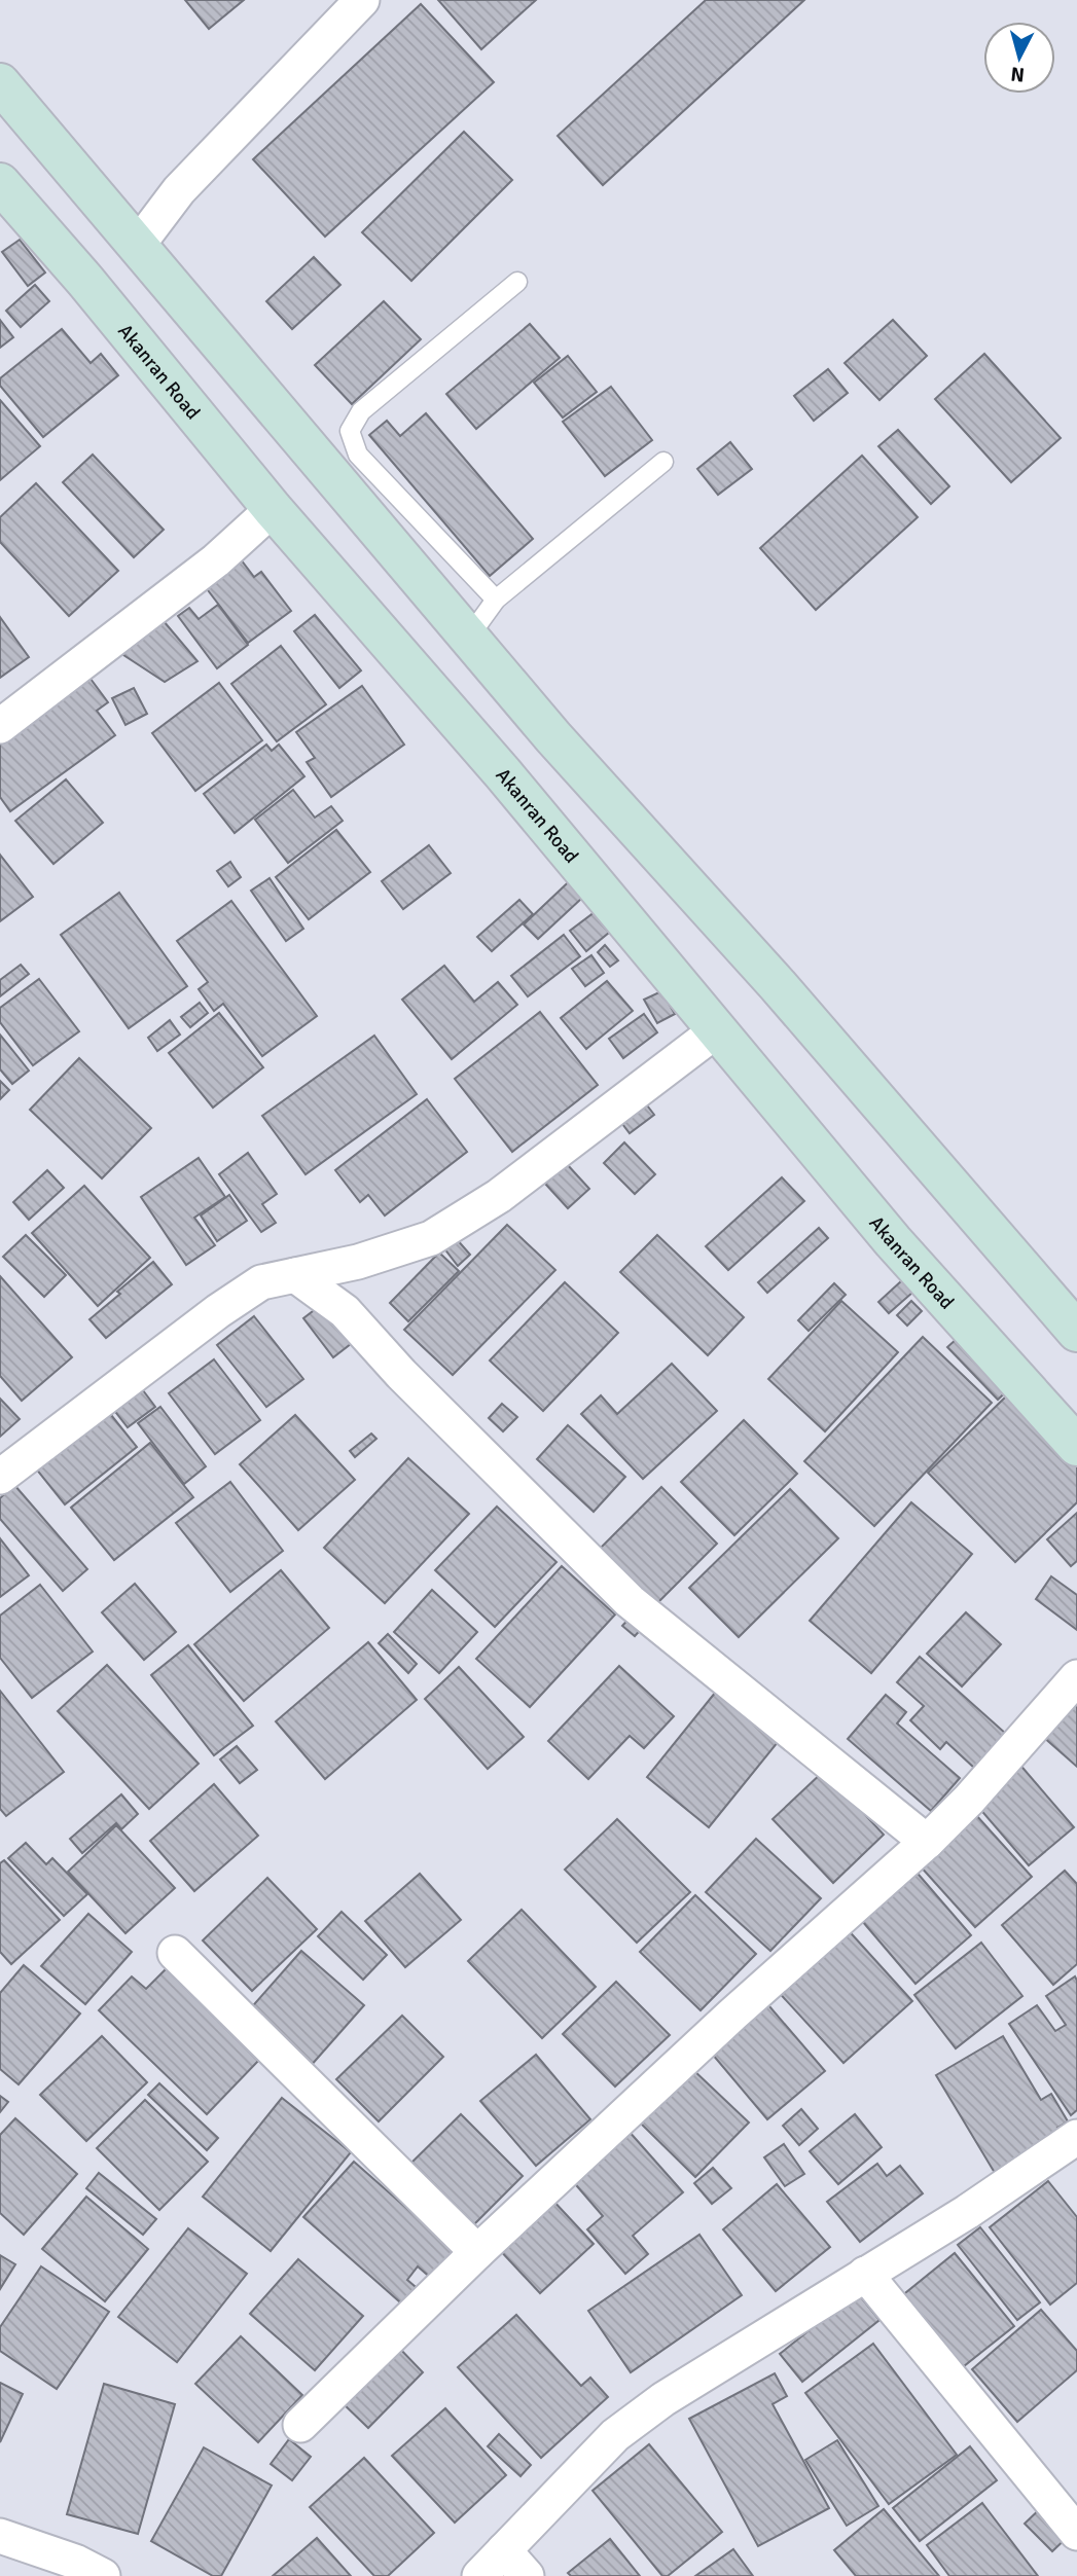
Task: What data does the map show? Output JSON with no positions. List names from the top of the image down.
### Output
{
  "streets": {
    "main road": ["Akanran Road"]
  },
  "north": "bottom"
}
